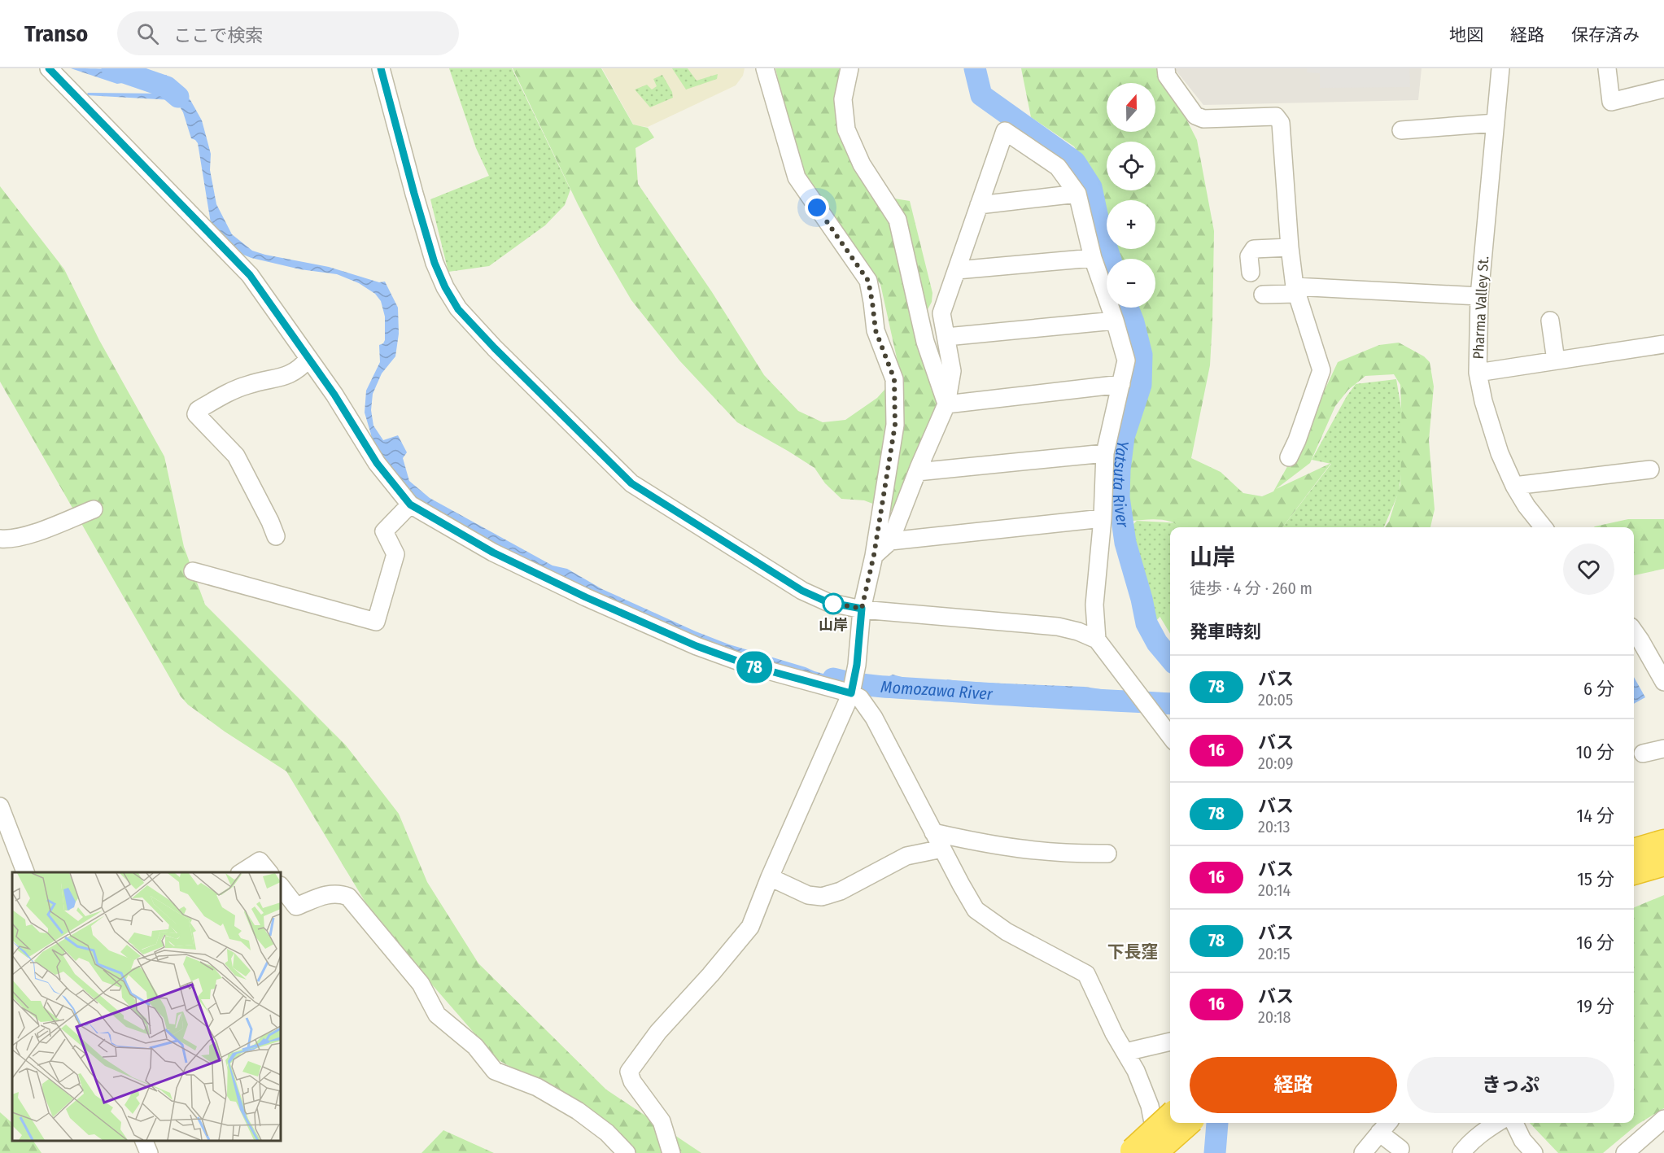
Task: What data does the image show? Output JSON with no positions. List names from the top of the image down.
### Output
{
  "streets": {
    "street": ["Pharma Valley St."]
  },
  "districts": ["下長窪"],
  "water": ["Yatsuta River", "Momozawa River"],
  "places": ["山岸"],
  "lines": ["bus line 78"],
  "north": "top",
  "page": {
    "header": "Transo",
    "search": "ここで検索",
    "nav": ["地図", "経路", "保存済み"],
    "on_map": "78",
    "map_buttons": ["+", "−"],
    "heading": [
      ["山岸", "徒歩 · 4 分 · 260 m"],
      "発車時刻"
    ],
    "list": [
      {
        "mark": "78",
        "name": "バス",
        "note": "20:05",
        "value": "6 分"
      },
      {
        "mark": "16",
        "name": "バス",
        "note": "20:09",
        "value": "10 分"
      },
      {
        "mark": "78",
        "name": "バス",
        "note": "20:13",
        "value": "14 分"
      },
      {
        "mark": "16",
        "name": "バス",
        "note": "20:14",
        "value": "15 分"
      },
      {
        "mark": "78",
        "name": "バス",
        "note": "20:15",
        "value": "16 分"
      },
      {
        "mark": "16",
        "name": "バス",
        "note": "20:18",
        "value": "19 分"
      }
    ],
    "buttons": ["経路", "きっぷ"]
  }
}
